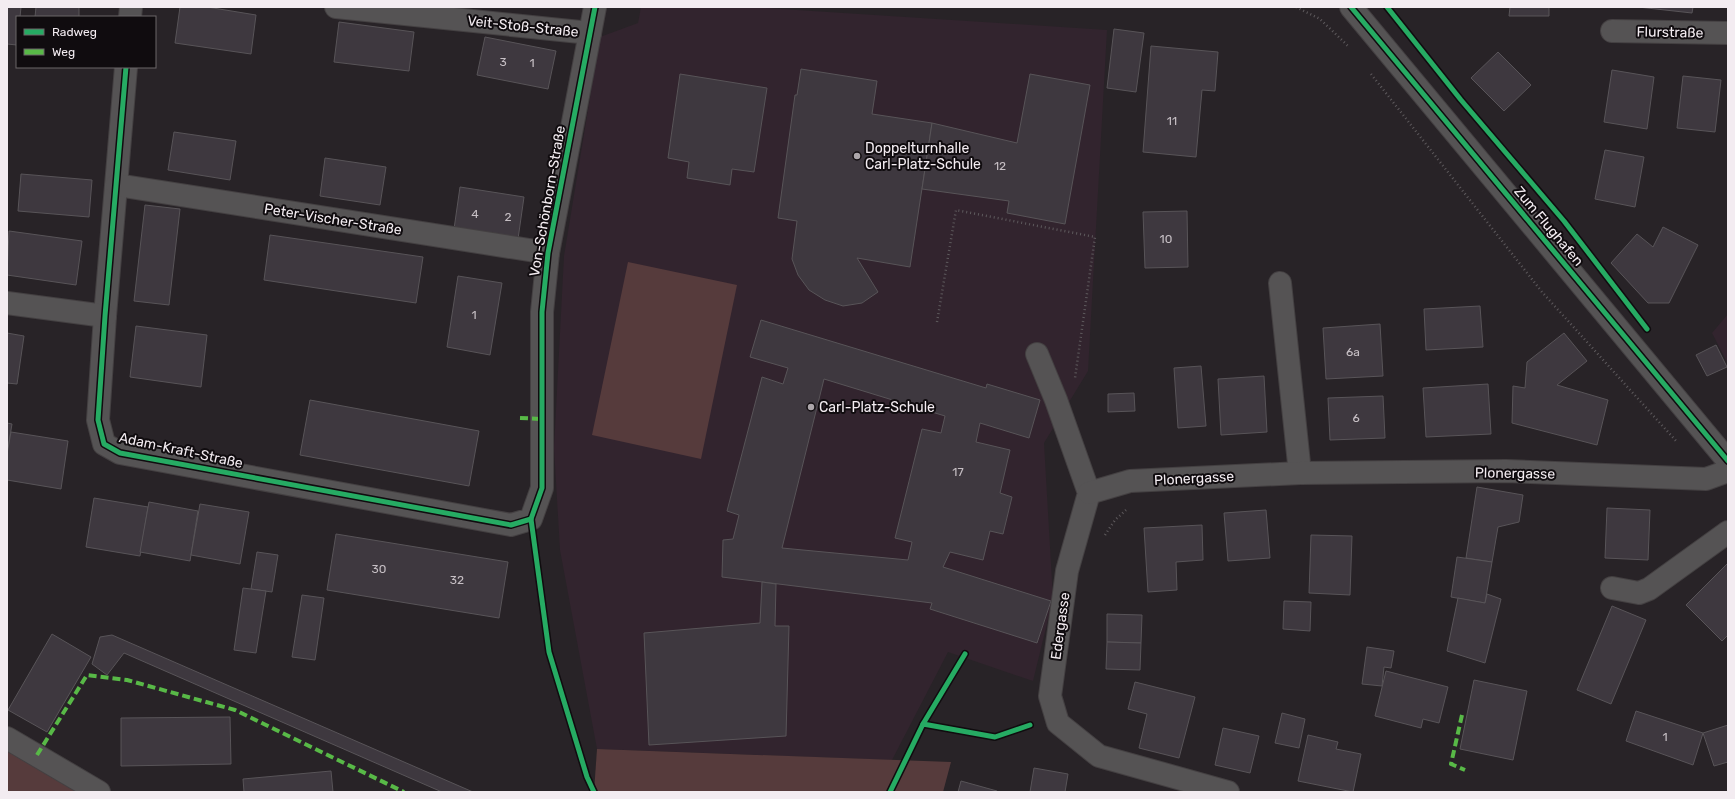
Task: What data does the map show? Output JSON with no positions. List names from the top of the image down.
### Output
{
  "streets": {
    "street": [
      "Veit-Stoß-Straße",
      "Flurstraße",
      "Von-Schönborn-Straße",
      "Peter-Vischer-Straße",
      "Zum Flughafen",
      "Adam-Kraft-Straße",
      "Plonergasse",
      "Edergasse"
    ]
  },
  "crossings": [
    ["Veit-Stoß-Straße", "Von-Schönborn-Straße"],
    ["Von-Schönborn-Straße", "Peter-Vischer-Straße"],
    ["Von-Schönborn-Straße", "Adam-Kraft-Straße"],
    ["Peter-Vischer-Straße", "Adam-Kraft-Straße"],
    ["Plonergasse", "Edergasse"]
  ],
  "places": ["Doppelturnhalle Carl-Platz-Schule", "Carl-Platz-Schule"],
  "house_numbers": [
    "3",
    "1",
    "11",
    "12",
    "4",
    "2",
    "10",
    "1",
    "6a",
    "6",
    "17",
    "30",
    "32",
    "1"
  ],
  "legend": ["Radweg", "Weg"]
}
